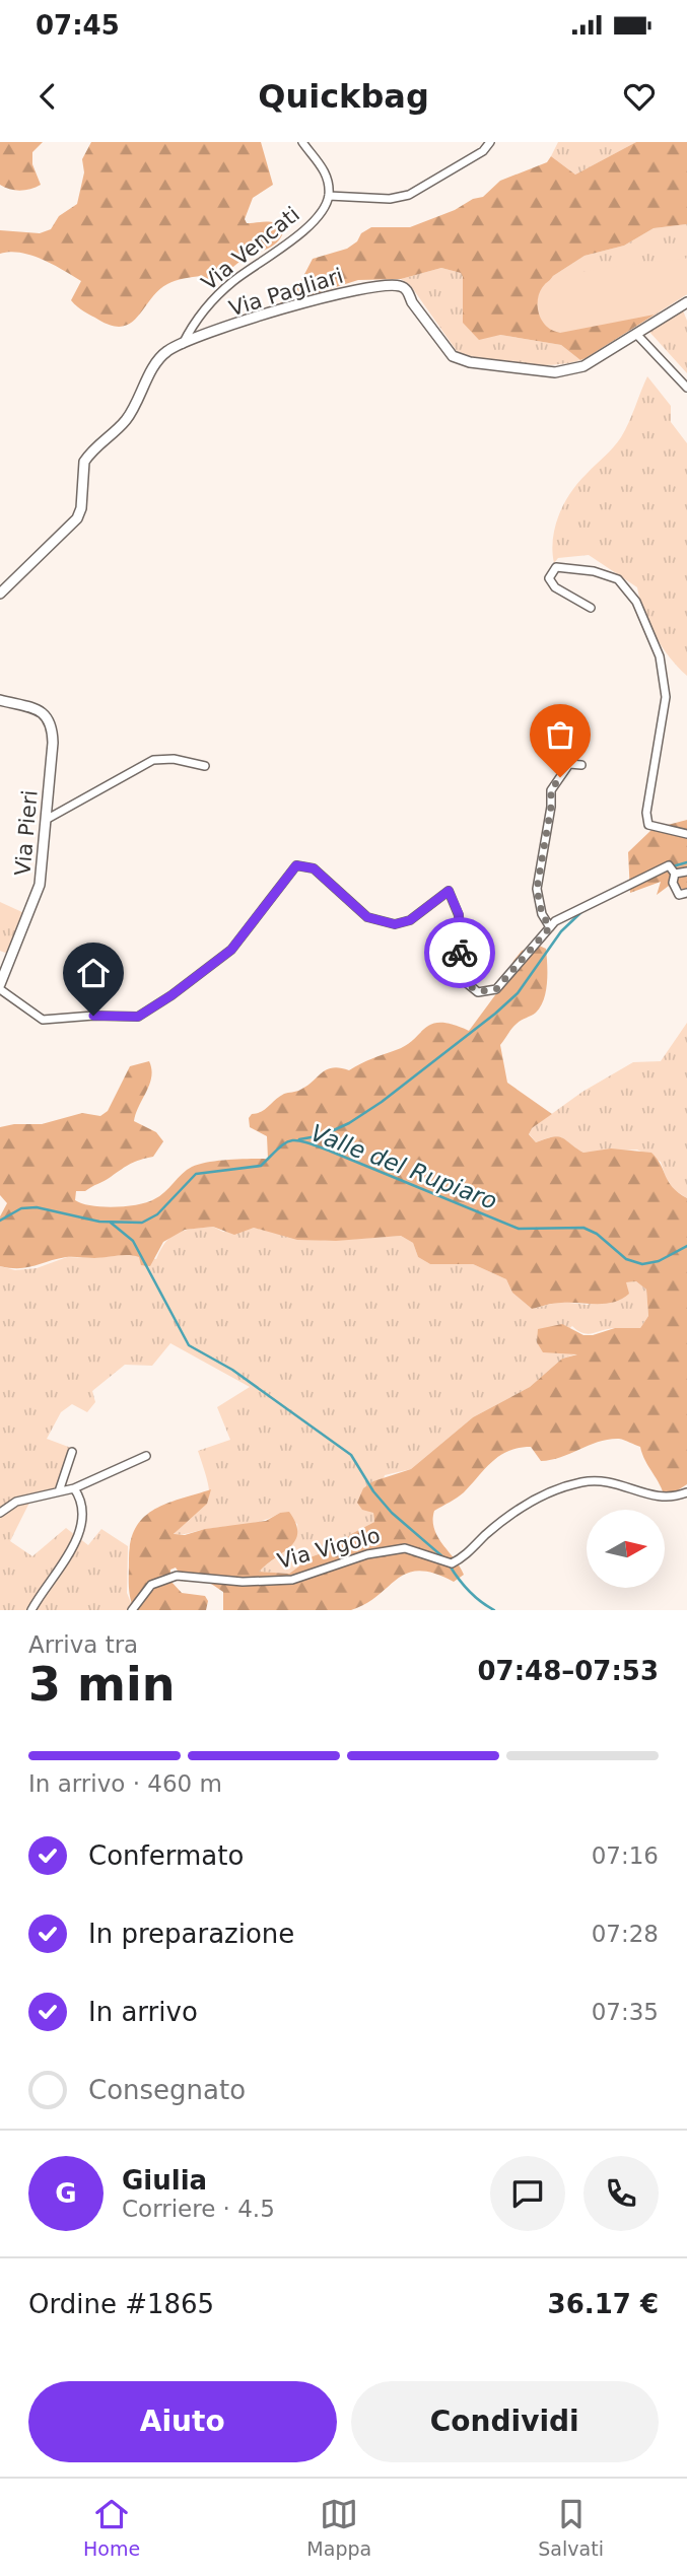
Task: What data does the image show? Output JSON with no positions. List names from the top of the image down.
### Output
{
  "streets": {
    "street": [
      "Via Vencati",
      "Via Pagliari",
      "Via Pieri",
      "Via Vigolo"
    ]
  },
  "crossings": [
    ["Via Vencati", "Via Pagliari"]
  ],
  "water": ["Valle del Rupiaro"],
  "north": "right",
  "page": {
    "status": "07:45",
    "header": "Quickbag",
    "heading": ["3 min", "Arriva tra", "07:48–07:53"],
    "panel": [
      "Giulia",
      "Corriere · 4.5",
      "Ordine #1865",
      "36.17 €"
    ],
    "bar": "In arrivo · 460 m",
    "list": [
      ["Confermato", "07:16"],
      ["In preparazione", "07:28"],
      ["In arrivo", "07:35"],
      "Consegnato"
    ],
    "round": "G",
    "buttons": ["Aiuto", "Condividi"],
    "tabs": ["Home", "Mappa", "Salvati"]
  }
}
